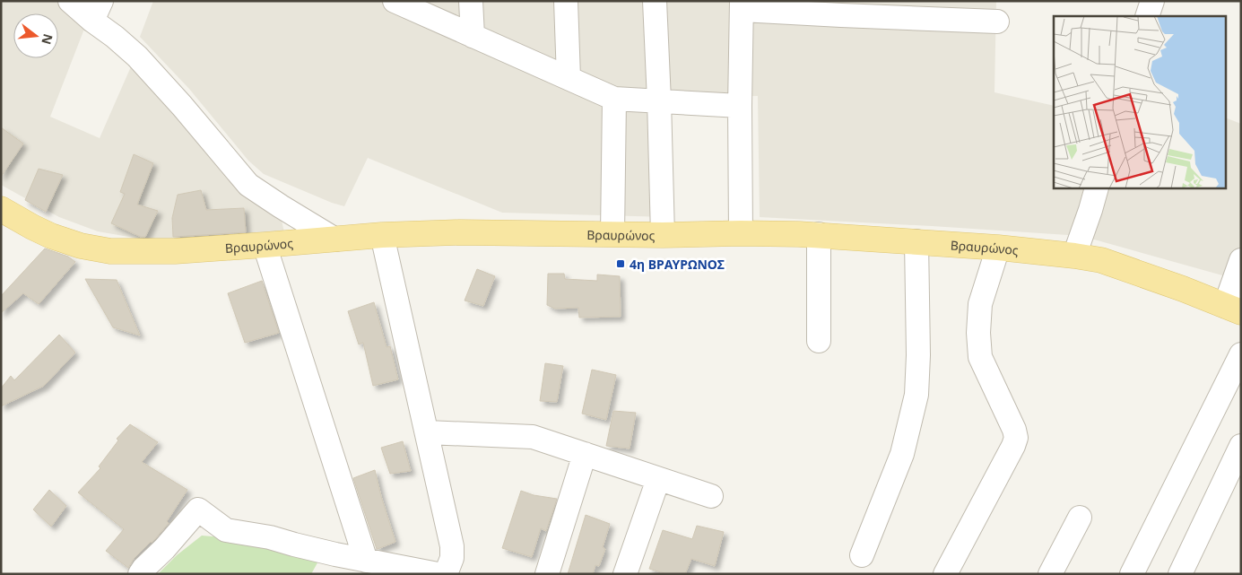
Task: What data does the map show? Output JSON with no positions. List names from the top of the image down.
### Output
{
  "streets": {
    "main road": ["Βραυρώνος"]
  },
  "places": {
    "transit": ["4η ΒΡΑΥΡΩΝΟΣ"]
  },
  "north": "right"
}
